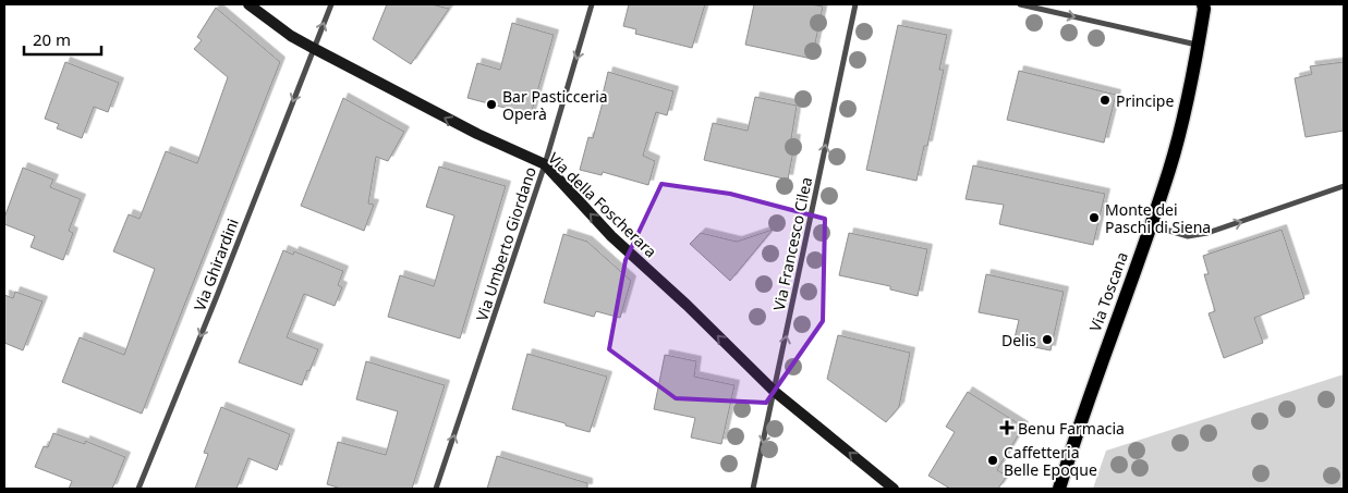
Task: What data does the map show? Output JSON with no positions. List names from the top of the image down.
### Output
{
  "streets": {
    "main road": ["Via Toscana"],
    "street": [
      "Via della Foscherara",
      "Via Umberto Giordano",
      "Via Francesco Cilea",
      "Via Ghirardini"
    ]
  },
  "crossings": [
    ["Via della Foscherara", "Via Umberto Giordano"],
    ["Via della Foscherara", "Via Francesco Cilea"],
    ["Via della Foscherara", "Via Ghirardini"]
  ],
  "one_way": ["Via della Foscherara", "Via Ghirardini"],
  "places": {
    "other": [
      "Principe",
      "Bar Pasticceria Operà",
      "Monte dei Paschi di Siena",
      "Delis",
      "Caffetteria Belle Epoque"
    ],
    "health": ["Benu Farmacia"]
  },
  "scale_bar": "20 m"
}
